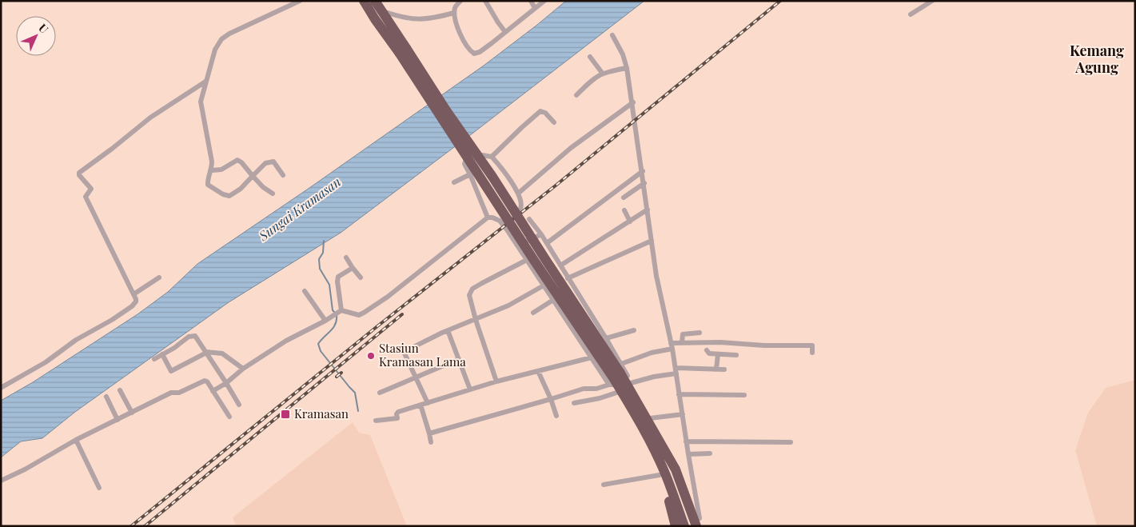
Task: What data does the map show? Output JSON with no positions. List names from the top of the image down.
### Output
{
  "districts": ["Kemang Agung"],
  "water": ["Sungai Kramasan"],
  "places": {
    "other": ["Stasiun Kramasan Lama"],
    "transit": ["Kramasan"]
  },
  "north": "top right"
}
